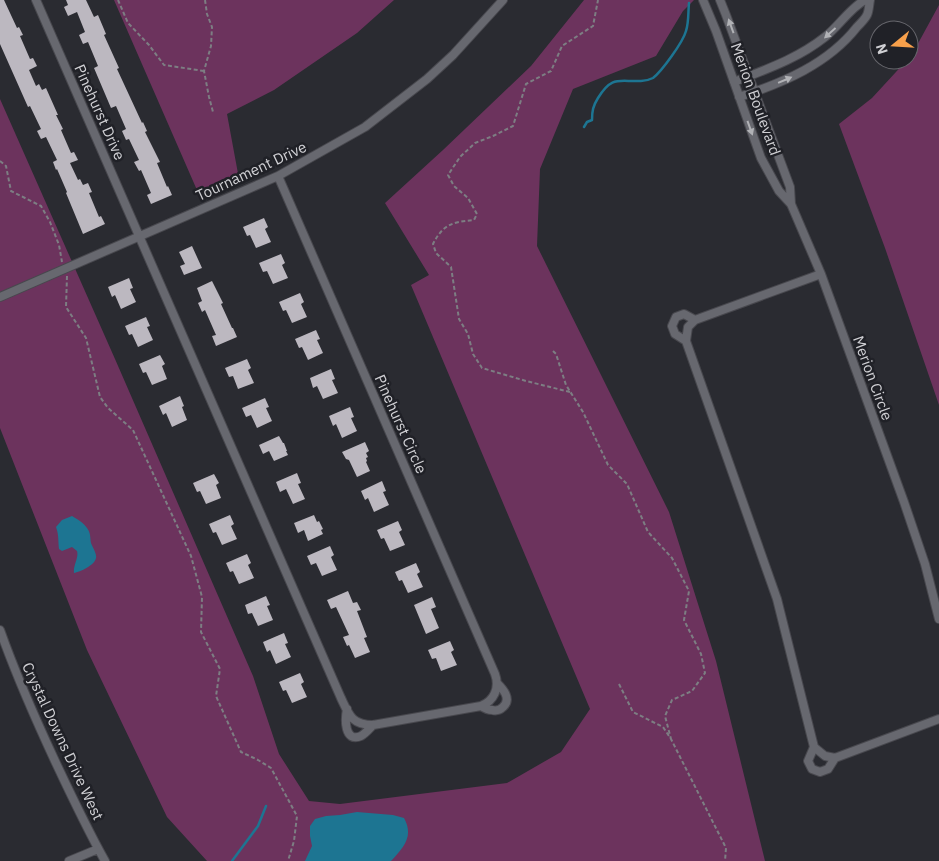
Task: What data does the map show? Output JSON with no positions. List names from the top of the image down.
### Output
{
  "streets": {
    "street": [
      "Merion Boulevard",
      "Pinehurst Drive",
      "Tournament Drive",
      "Merion Circle",
      "Pinehurst Circle",
      "Crystal Downs Drive West"
    ]
  },
  "crossings": [
    ["Merion Boulevard", "Merion Circle"],
    ["Pinehurst Drive", "Tournament Drive"],
    ["Pinehurst Drive", "Pinehurst Circle"],
    ["Tournament Drive", "Pinehurst Circle"]
  ],
  "north": "left"
}
